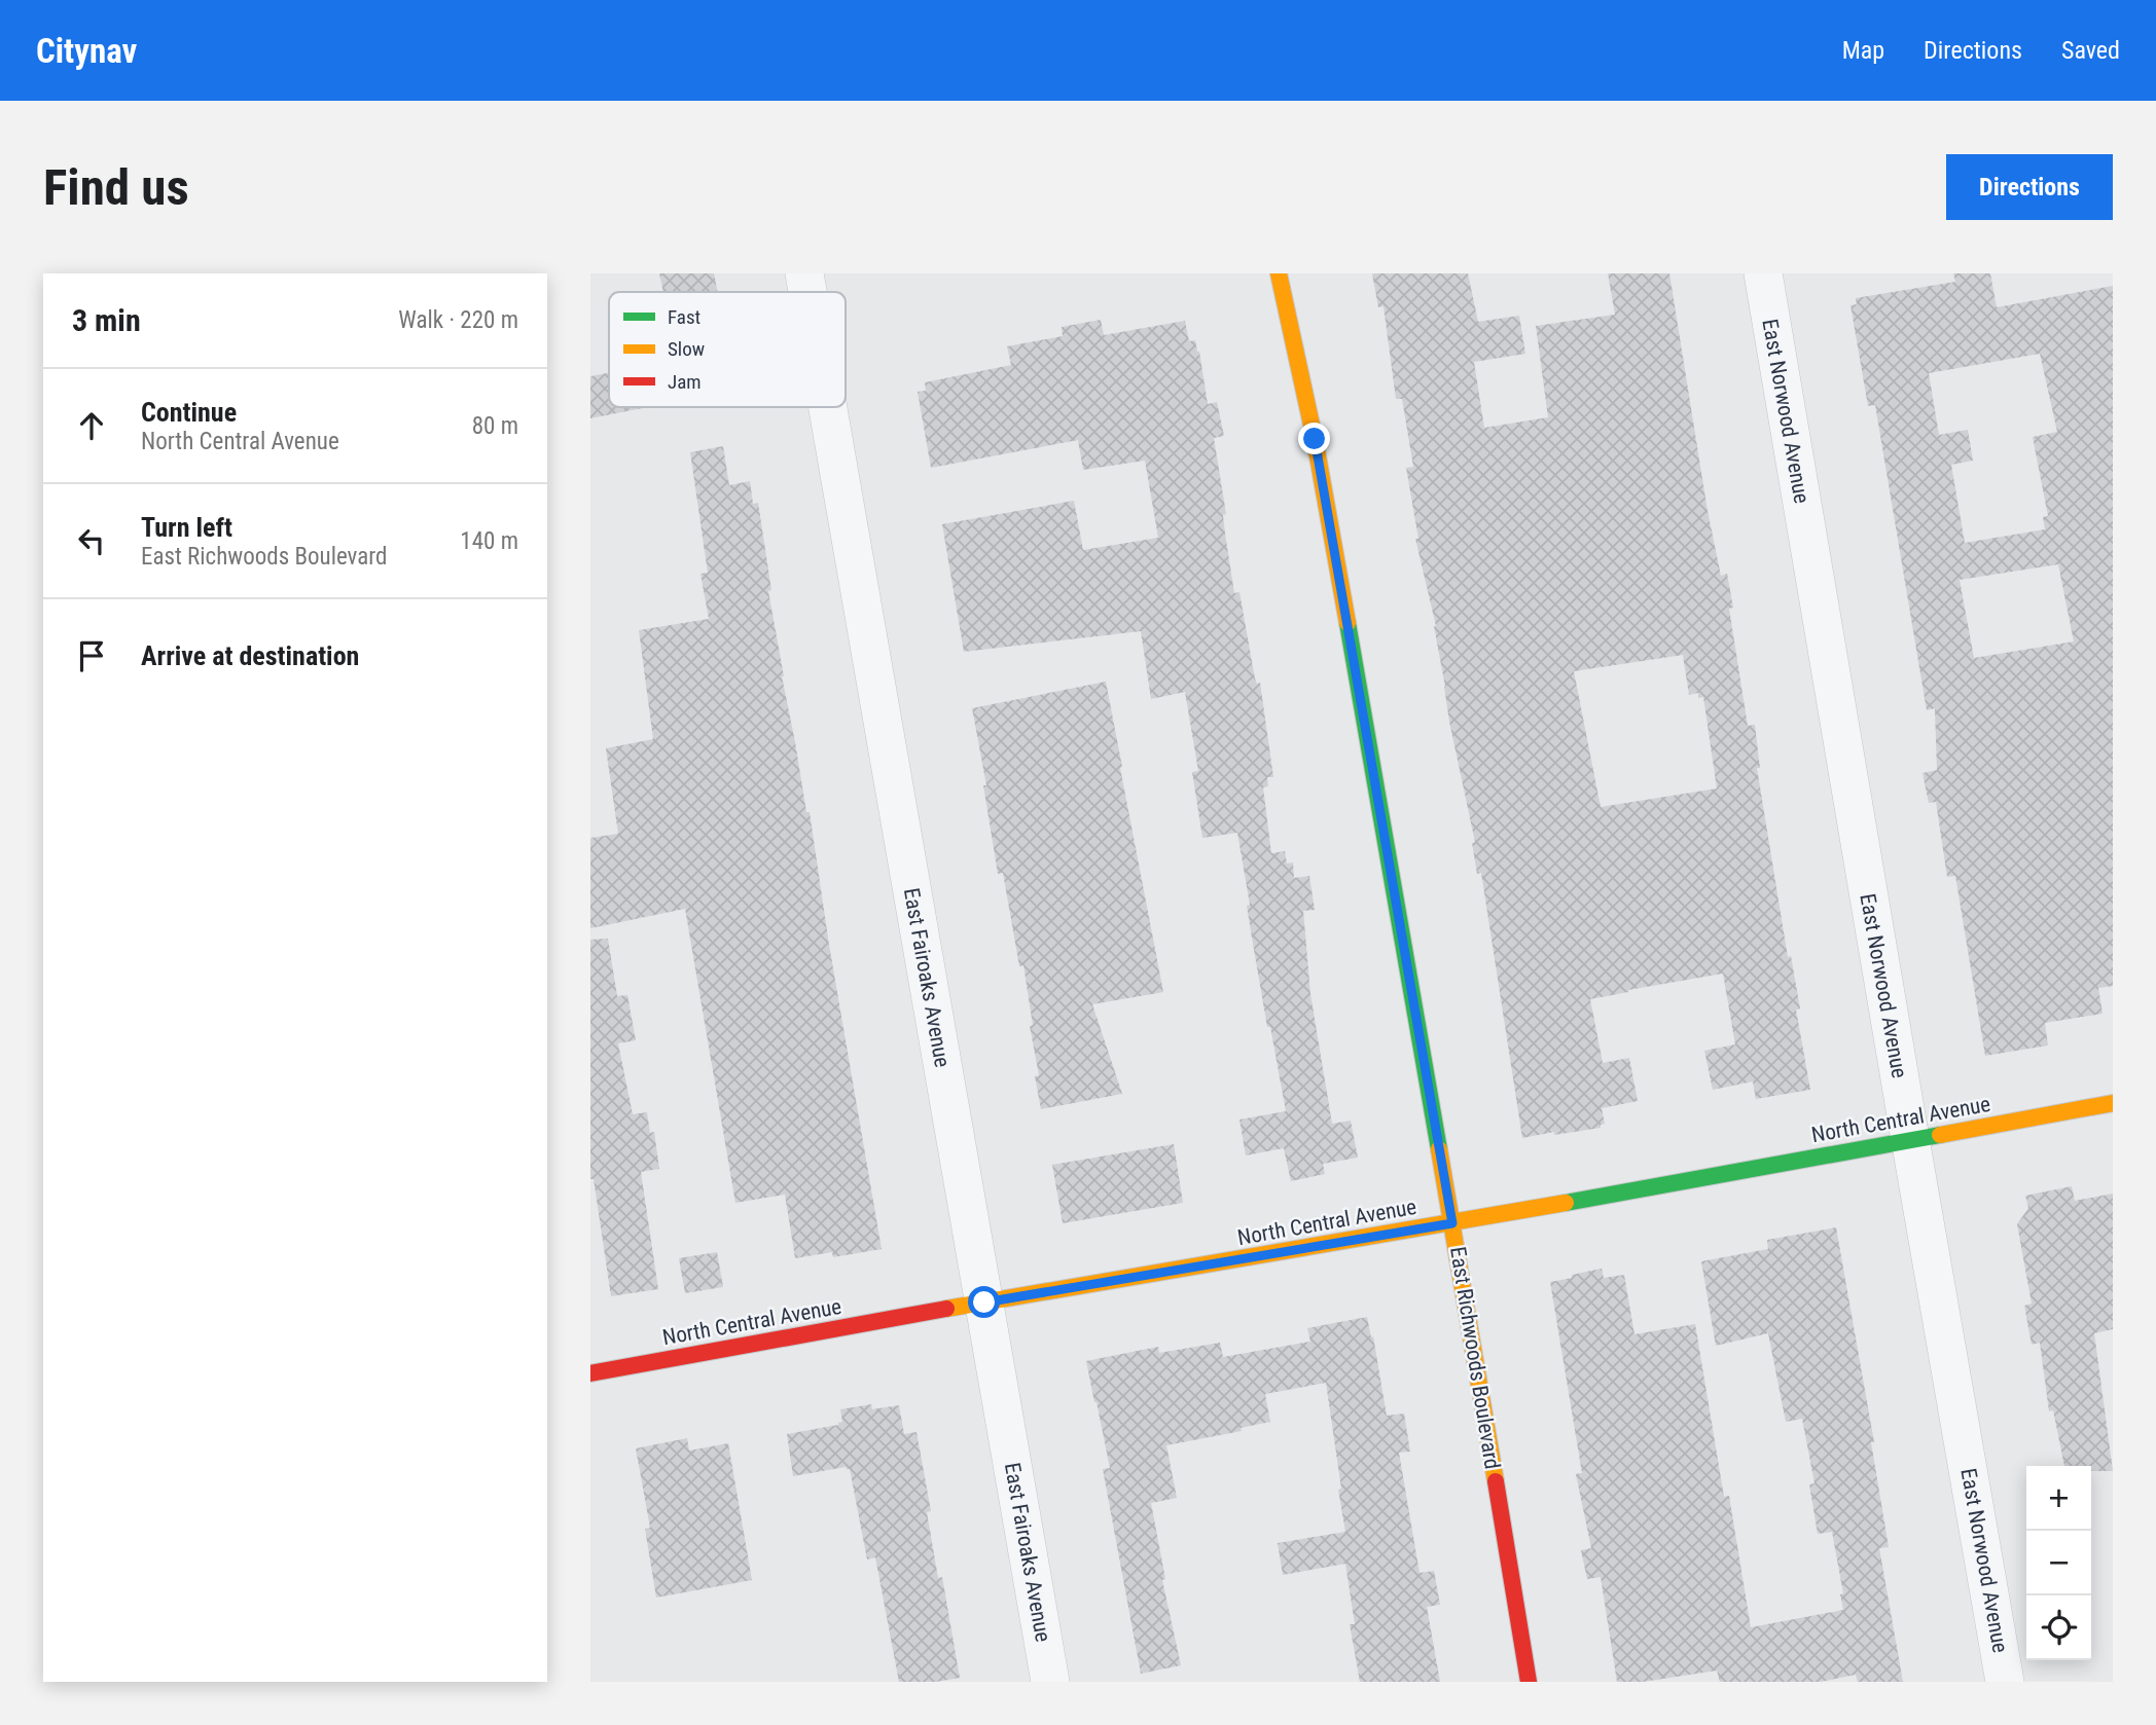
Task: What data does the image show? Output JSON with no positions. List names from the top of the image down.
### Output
{
  "streets": {
    "street": [
      "East Norwood Avenue",
      "East Fairoaks Avenue",
      "North Central Avenue",
      "East Richwoods Boulevard"
    ]
  },
  "crossings": [
    ["East Norwood Avenue", "North Central Avenue"],
    ["East Fairoaks Avenue", "North Central Avenue"],
    ["North Central Avenue", "East Richwoods Boulevard"]
  ],
  "legend": ["Fast", "Slow", "Jam"],
  "page": {
    "header": "Citynav",
    "nav": ["Map", "Directions", "Saved"],
    "buttons": "Directions",
    "title": "Find us",
    "heading": ["3 min", "Walk · 220 m"],
    "list": [
      ["Continue", "North Central Avenue", "80 m"],
      ["Turn left", "East Richwoods Boulevard", "140 m"],
      "Arrive at destination"
    ],
    "map_buttons": ["+", "−"]
  }
}
